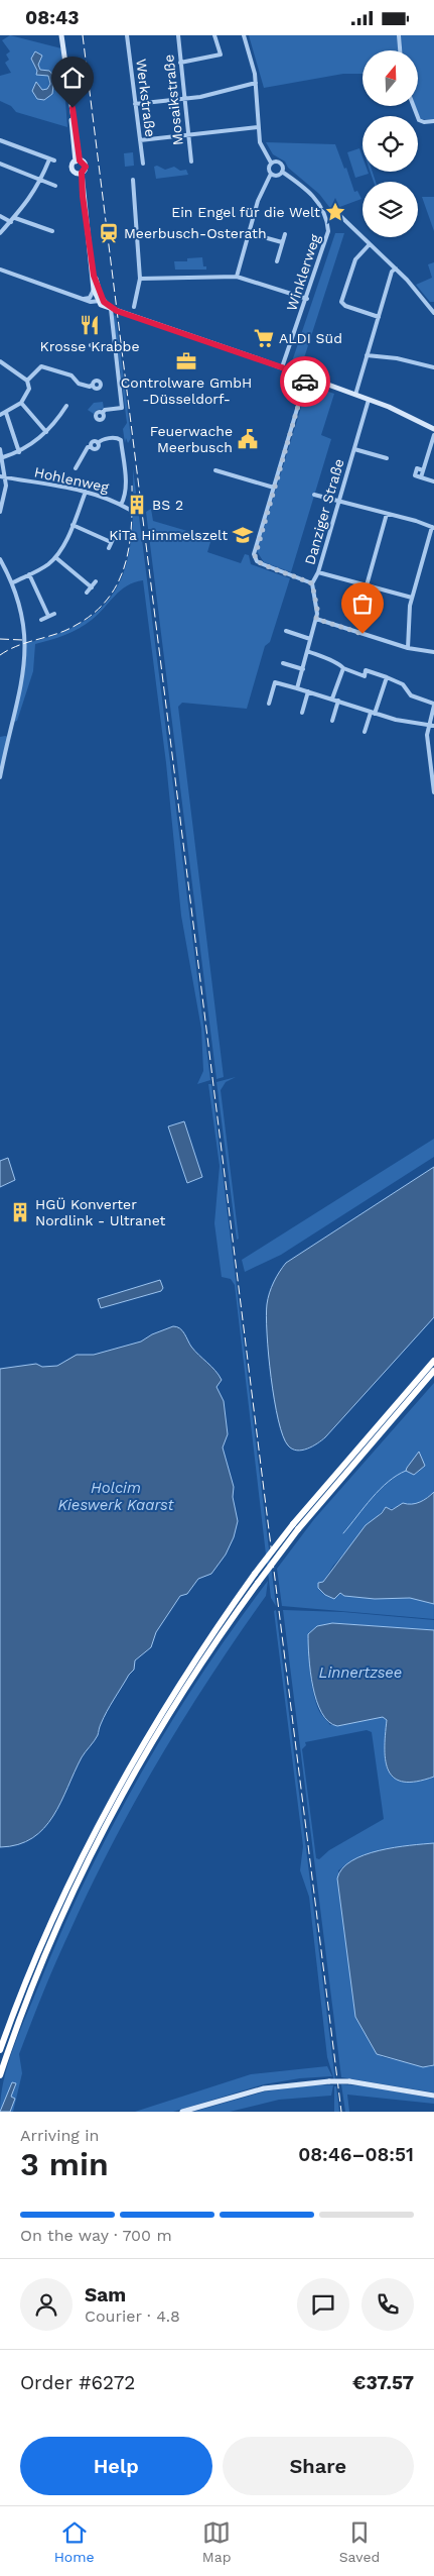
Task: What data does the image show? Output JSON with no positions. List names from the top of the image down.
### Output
{
  "streets": {
    "street": [
      "Werkstraße",
      "Mosaikstraße",
      "Winklerweg",
      "Hohlenweg",
      "Danziger Straße"
    ]
  },
  "water": ["Holcim Kieswerk Kaarst", "Linnertzsee"],
  "places": {
    "place": ["Ein Engel für die Welt"],
    "station": ["Meerbusch-Osterath"],
    "restaurant": ["Krosse Krabbe"],
    "supermarket": ["ALDI Süd"],
    "office": ["Controlware GmbH -Düsseldorf-"],
    "public building": ["Feuerwache Meerbusch"],
    "building": ["BS 2", "HGÜ Konverter Nordlink - Ultranet"],
    "school or university": ["KiTa Himmelszelt"]
  },
  "north": "top",
  "page": {
    "status": "08:43",
    "heading": ["3 min", "Arriving in", "08:46–08:51"],
    "panel": [
      "Sam",
      "Courier · 4.8",
      "Order #6272",
      "€37.57"
    ],
    "bar": "On the way · 700 m",
    "buttons": ["Help", "Share"],
    "tabs": ["Home", "Map", "Saved"]
  }
}
